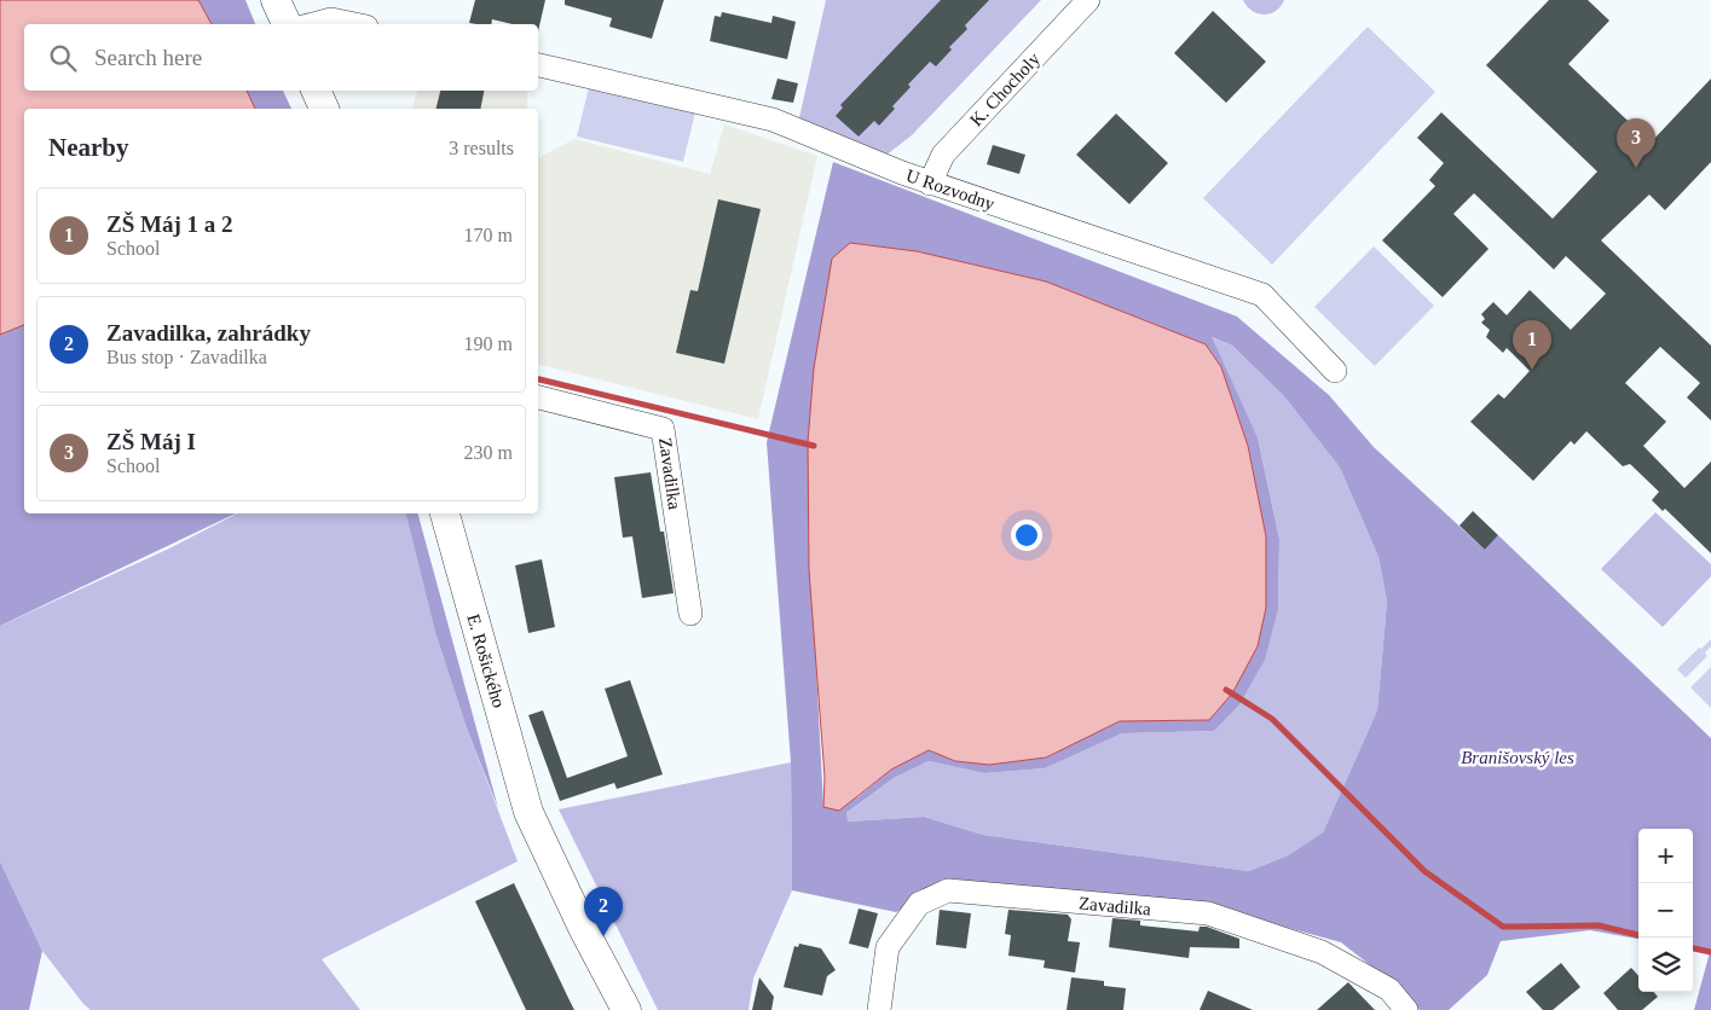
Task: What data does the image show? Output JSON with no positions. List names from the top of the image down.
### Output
{
  "streets": {
    "street": [
      "K. Chocholy",
      "U Rozvodny",
      "Zavadilka",
      "E. Rošického"
    ]
  },
  "crossings": [
    ["K. Chocholy", "U Rozvodny"]
  ],
  "parks": ["Branišovský les"],
  "page": {
    "search": "Search here",
    "heading": ["Nearby", "3 results"],
    "pins": ["3", "1", "2"],
    "list": [
      {
        "mark": "1",
        "name": "ZŠ Máj 1 a 2",
        "note": "School",
        "value": "170 m"
      },
      {
        "mark": "2",
        "name": "Zavadilka, zahrádky",
        "note": "Bus stop · Zavadilka",
        "value": "190 m"
      },
      {
        "mark": "3",
        "name": "ZŠ Máj I",
        "note": "School",
        "value": "230 m"
      }
    ],
    "map_buttons": ["+", "−"]
  }
}
